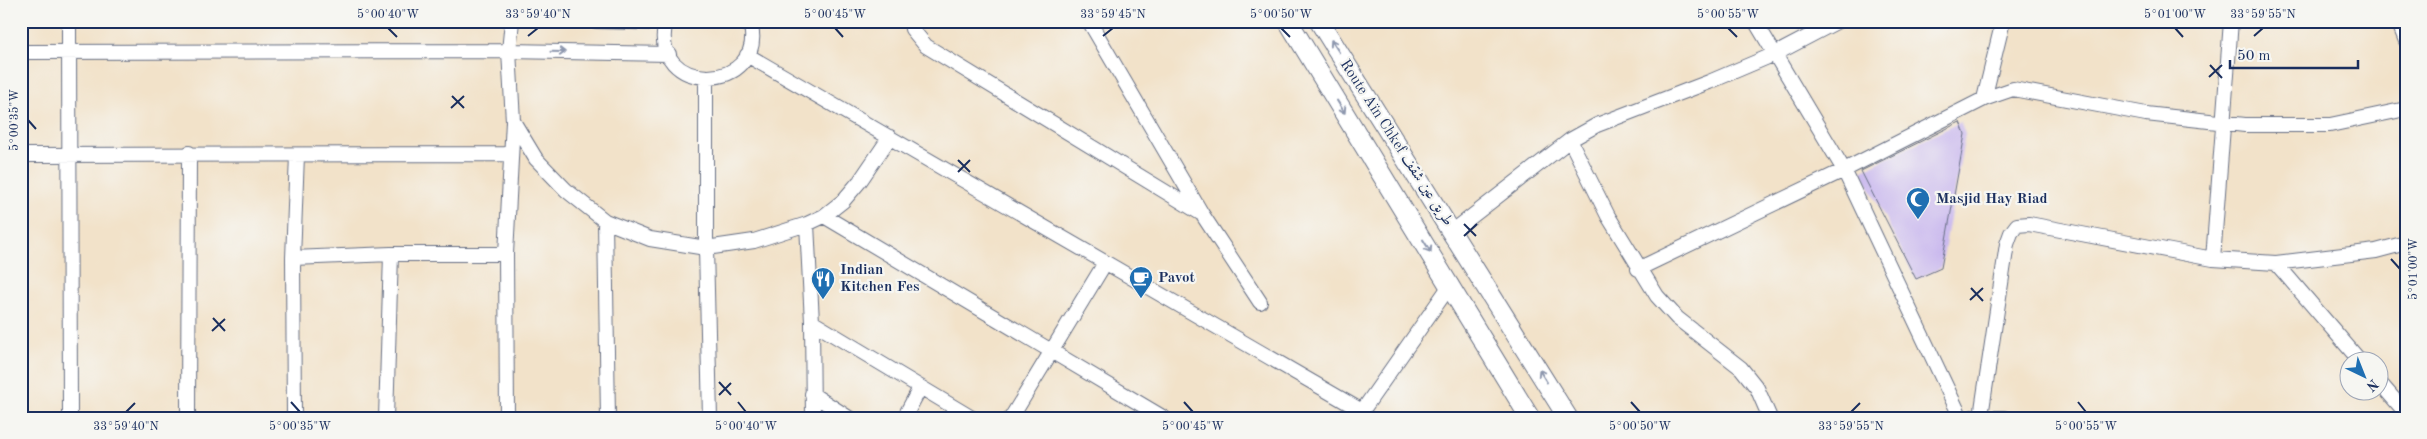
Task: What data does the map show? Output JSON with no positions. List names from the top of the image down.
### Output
{
  "streets": {
    "main road": ["Route Aïn Chkef طريق عين شقف"]
  },
  "places": {
    "mosque": ["Masjid Hay Riad"],
    "cafe": ["Pavot"],
    "restaurant": ["Indian Kitchen Fes"]
  },
  "scale_bar": "50 m",
  "north": "bottom right",
  "coordinates": [
    "5°00'40\"W",
    "33°59'40\"N",
    "5°00'45\"W",
    "33°59'45\"N",
    "5°00'50\"W",
    "5°00'55\"W",
    "5°01'00\"W",
    "33°59'55\"N",
    "5°00'35\"W"
  ]
}
